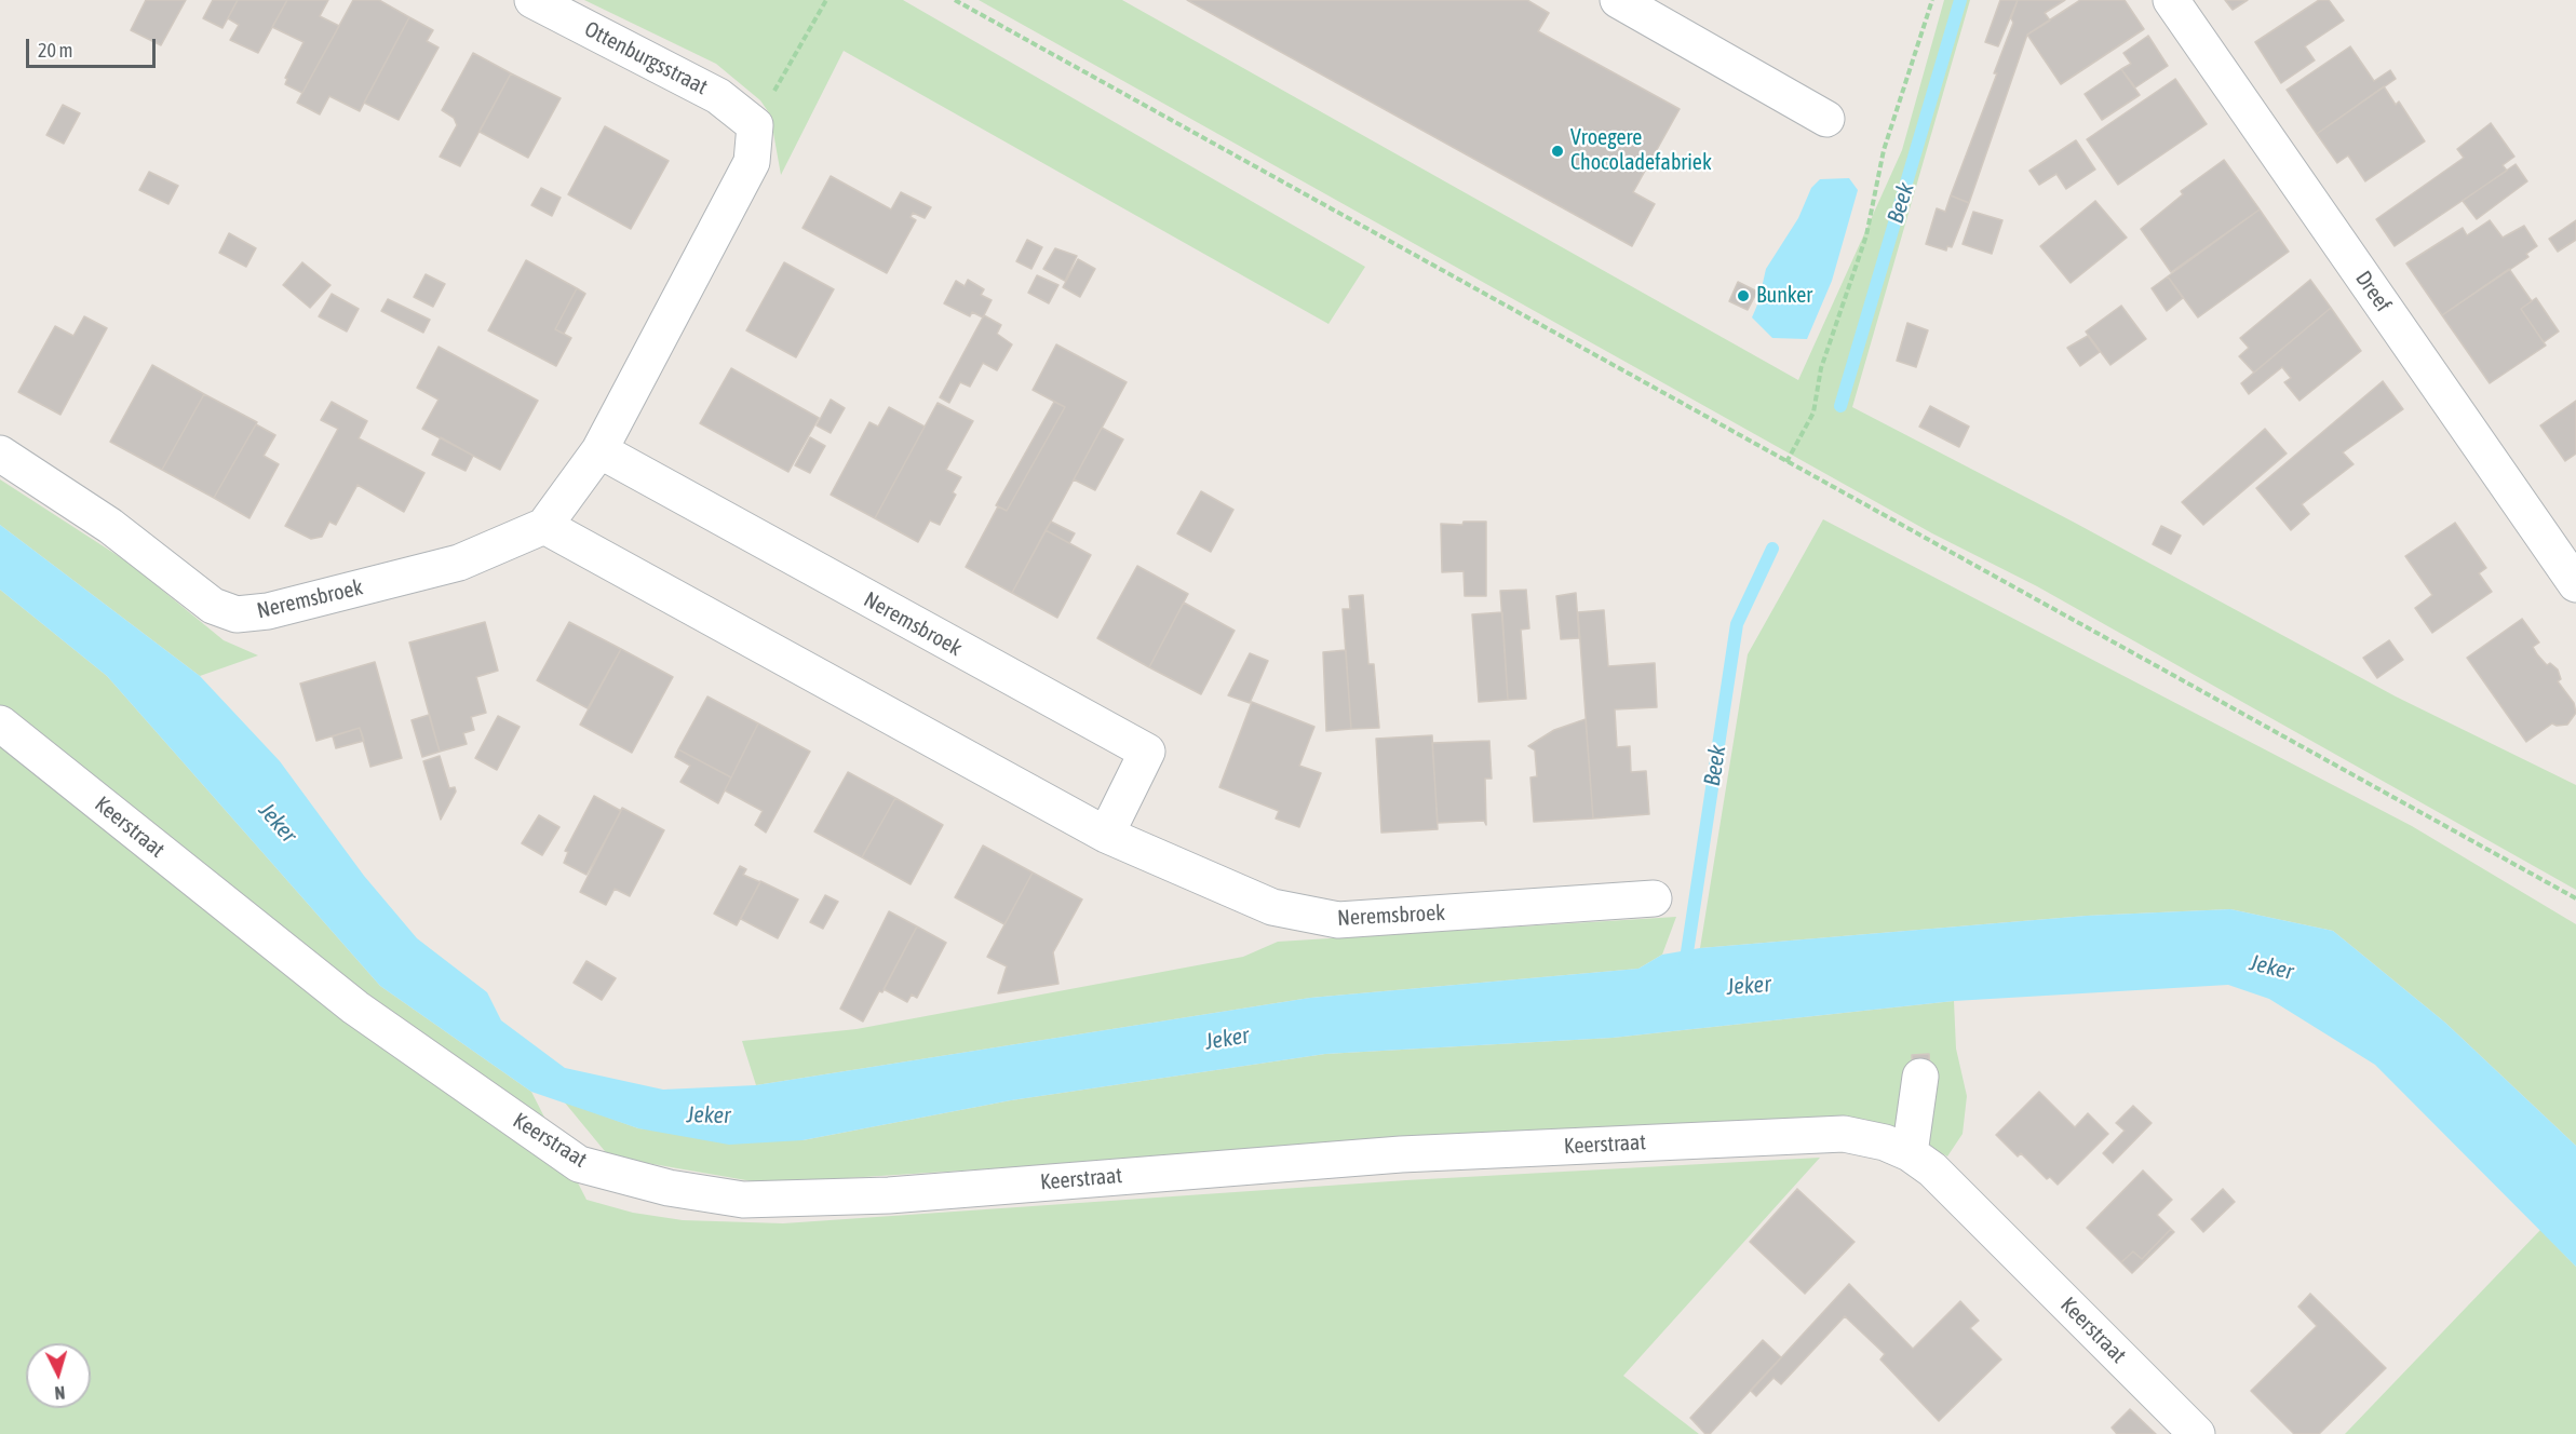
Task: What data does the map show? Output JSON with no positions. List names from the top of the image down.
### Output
{
  "streets": {
    "street": [
      "Ottenburgsstraat",
      "Dreef",
      "Neremsbroek",
      "Keerstraat"
    ]
  },
  "water": ["Beek", "Jeker"],
  "places": ["Vroegere Chocoladefabriek", "Bunker"],
  "scale_bar": "20 m",
  "north": "bottom"
}
